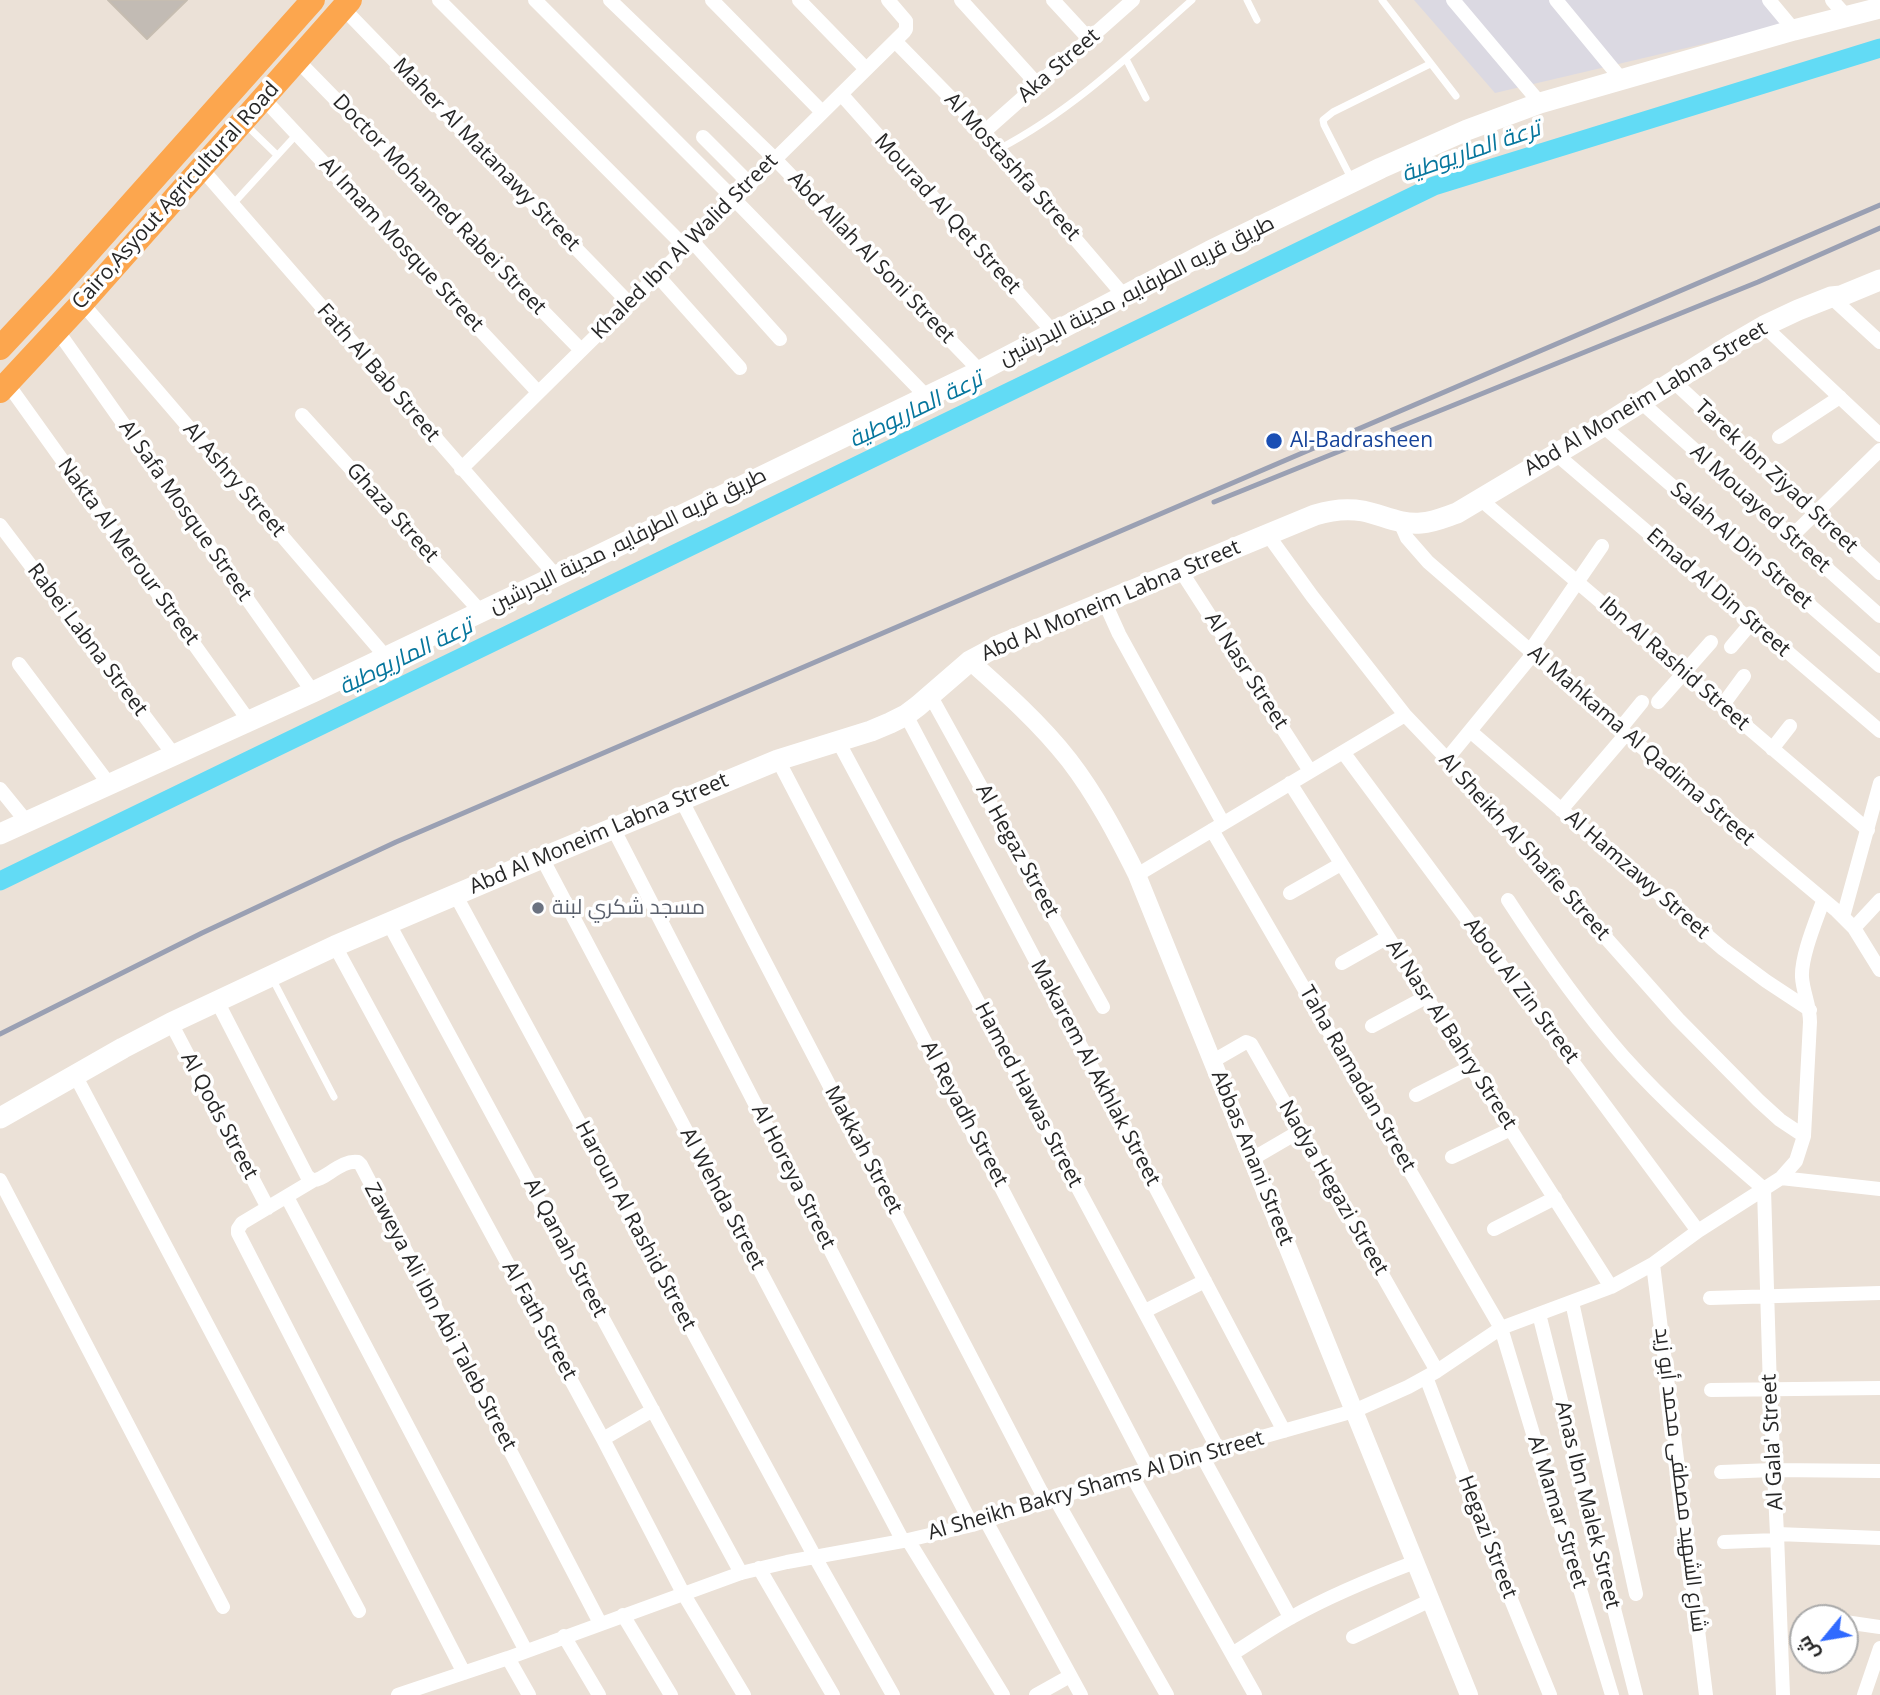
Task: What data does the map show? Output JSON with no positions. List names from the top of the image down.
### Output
{
  "streets": {
    "highway": ["Cairo,Asyout Agricultural Road"],
    "main road": ["طريق قريه الطرفايه, مدينة البدرشين", "Abd Al Moneim Labna Street"],
    "street": [
      "Aka Street",
      "Maher Al Matanawy Street",
      "Al Mostashfa Street",
      "Doctor Mohamed Rabei Street",
      "Mourad Al Qet Street",
      "Al Imam Mosque Street",
      "Khaled Ibn Al Walid Street",
      "Abd Allah Al Soni Street",
      "Fath Al Bab Street",
      "Tarek Ibn Ziyad Street",
      "Al Ashry Street",
      "Al Mouayed Street",
      "Al Safa Mosque Street",
      "Ghaza Street",
      "Salah Al Din Street",
      "Nakta Al Merour Street",
      "Emad Al Din Street",
      "Rabei Labna Street",
      "Ibn Al Rashid Street",
      "Al Nasr Street",
      "Al Mahkama Al Qadima Street",
      "Al Sheikh Al Shafie Street",
      "Al Hegaz Street",
      "Al Hamzawy Street",
      "Abou Al Zin Street",
      "Al Nasr Al Bahry Street",
      "Makarem Al Akhlak Street",
      "Taha Ramadan Street",
      "Hamed Hawas Street",
      "Al Reyadh Street",
      "Al Qods Street",
      "Makkah Street",
      "Abbas Anani Street",
      "Al Horeya Street",
      "Nadya Hegazi Street",
      "Al Wehda Street",
      "Haroun Al Rashid Street",
      "Al Qanah Street",
      "Zaweya Ali Ibn Abi Taleb Street",
      "Al Fath Street",
      "Al Gala' Street",
      "شارع الشهيد مصطفى محمد أبو زيد",
      "Al Sheikh Bakry Shams Al Din Street",
      "Anas Ibn Malek Street",
      "Al Mamar Street",
      "Hegazi Street"
    ]
  },
  "crossings": [
    ["Aka Street", "Al Mostashfa Street"],
    ["Maher Al Matanawy Street", "Cairo,Asyout Agricultural Road"],
    ["Maher Al Matanawy Street", "Khaled Ibn Al Walid Street"],
    ["Al Mostashfa Street", "Khaled Ibn Al Walid Street"],
    ["Al Mostashfa Street", "طريق قريه الطرفايه, مدينة البدرشين"],
    ["Cairo,Asyout Agricultural Road", "Doctor Mohamed Rabei Street"],
    ["Cairo,Asyout Agricultural Road", "Al Imam Mosque Street"],
    ["Cairo,Asyout Agricultural Road", "Fath Al Bab Street"],
    ["Cairo,Asyout Agricultural Road", "Al Ashry Street"],
    ["Cairo,Asyout Agricultural Road", "Al Safa Mosque Street"],
    ["Cairo,Asyout Agricultural Road", "Nakta Al Merour Street"],
    ["Doctor Mohamed Rabei Street", "Khaled Ibn Al Walid Street"],
    ["Mourad Al Qet Street", "Khaled Ibn Al Walid Street"],
    ["Mourad Al Qet Street", "طريق قريه الطرفايه, مدينة البدرشين"],
    ["Al Imam Mosque Street", "Khaled Ibn Al Walid Street"],
    ["Khaled Ibn Al Walid Street", "Abd Allah Al Soni Street"],
    ["Khaled Ibn Al Walid Street", "Fath Al Bab Street"],
    ["Abd Allah Al Soni Street", "طريق قريه الطرفايه, مدينة البدرشين"],
    ["طريق قريه الطرفايه, مدينة البدرشين", "Fath Al Bab Street"],
    ["طريق قريه الطرفايه, مدينة البدرشين", "Al Ashry Street"],
    ["طريق قريه الطرفايه, مدينة البدرشين", "Al Safa Mosque Street"],
    ["طريق قريه الطرفايه, مدينة البدرشين", "Ghaza Street"],
    ["طريق قريه الطرفايه, مدينة البدرشين", "Nakta Al Merour Street"],
    ["طريق قريه الطرفايه, مدينة البدرشين", "Rabei Labna Street"],
    ["Abd Al Moneim Labna Street", "Tarek Ibn Ziyad Street"],
    ["Abd Al Moneim Labna Street", "Al Mouayed Street"],
    ["Abd Al Moneim Labna Street", "Salah Al Din Street"],
    ["Abd Al Moneim Labna Street", "Emad Al Din Street"],
    ["Abd Al Moneim Labna Street", "Ibn Al Rashid Street"],
    ["Abd Al Moneim Labna Street", "Al Nasr Street"],
    ["Abd Al Moneim Labna Street", "Al Mahkama Al Qadima Street"],
    ["Abd Al Moneim Labna Street", "Al Sheikh Al Shafie Street"],
    ["Abd Al Moneim Labna Street", "Al Hegaz Street"],
    ["Abd Al Moneim Labna Street", "Makarem Al Akhlak Street"],
    ["Abd Al Moneim Labna Street", "Taha Ramadan Street"],
    ["Abd Al Moneim Labna Street", "Hamed Hawas Street"],
    ["Abd Al Moneim Labna Street", "Al Reyadh Street"],
    ["Abd Al Moneim Labna Street", "Al Qods Street"],
    ["Abd Al Moneim Labna Street", "Makkah Street"],
    ["Abd Al Moneim Labna Street", "Abbas Anani Street"],
    ["Abd Al Moneim Labna Street", "Al Horeya Street"],
    ["Abd Al Moneim Labna Street", "Al Wehda Street"],
    ["Abd Al Moneim Labna Street", "Haroun Al Rashid Street"],
    ["Abd Al Moneim Labna Street", "Al Qanah Street"],
    ["Abd Al Moneim Labna Street", "Al Fath Street"],
    ["Abou Al Zin Street", "Al Sheikh Bakry Shams Al Din Street"],
    ["Al Nasr Al Bahry Street", "Al Sheikh Bakry Shams Al Din Street"],
    ["Makarem Al Akhlak Street", "Al Sheikh Bakry Shams Al Din Street"],
    ["Taha Ramadan Street", "Al Sheikh Bakry Shams Al Din Street"],
    ["Taha Ramadan Street", "Al Mamar Street"],
    ["Hamed Hawas Street", "Al Sheikh Bakry Shams Al Din Street"],
    ["Al Reyadh Street", "Al Sheikh Bakry Shams Al Din Street"],
    ["Al Qods Street", "Zaweya Ali Ibn Abi Taleb Street"],
    ["Makkah Street", "Al Sheikh Bakry Shams Al Din Street"],
    ["Abbas Anani Street", "Nadya Hegazi Street"],
    ["Abbas Anani Street", "Al Sheikh Bakry Shams Al Din Street"],
    ["Al Horeya Street", "Al Sheikh Bakry Shams Al Din Street"],
    ["Nadya Hegazi Street", "Al Sheikh Bakry Shams Al Din Street"],
    ["Nadya Hegazi Street", "Hegazi Street"],
    ["Al Wehda Street", "Al Sheikh Bakry Shams Al Din Street"],
    ["Haroun Al Rashid Street", "Al Sheikh Bakry Shams Al Din Street"],
    ["Al Qanah Street", "Al Sheikh Bakry Shams Al Din Street"],
    ["Zaweya Ali Ibn Abi Taleb Street", "Al Sheikh Bakry Shams Al Din Street"],
    ["Al Fath Street", "Al Sheikh Bakry Shams Al Din Street"],
    ["Al Gala' Street", "Al Sheikh Bakry Shams Al Din Street"],
    ["شارع الشهيد مصطفى محمد أبو زيد", "Al Sheikh Bakry Shams Al Din Street"],
    ["Al Sheikh Bakry Shams Al Din Street", "Anas Ibn Malek Street"],
    ["Al Sheikh Bakry Shams Al Din Street", "Al Mamar Street"],
    ["Al Sheikh Bakry Shams Al Din Street", "Hegazi Street"]
  ],
  "water": ["ترعة الماريوطية"],
  "places": ["Al-Badrasheen", "مسجد شكري لبنة"],
  "north": "bottom left"
}
